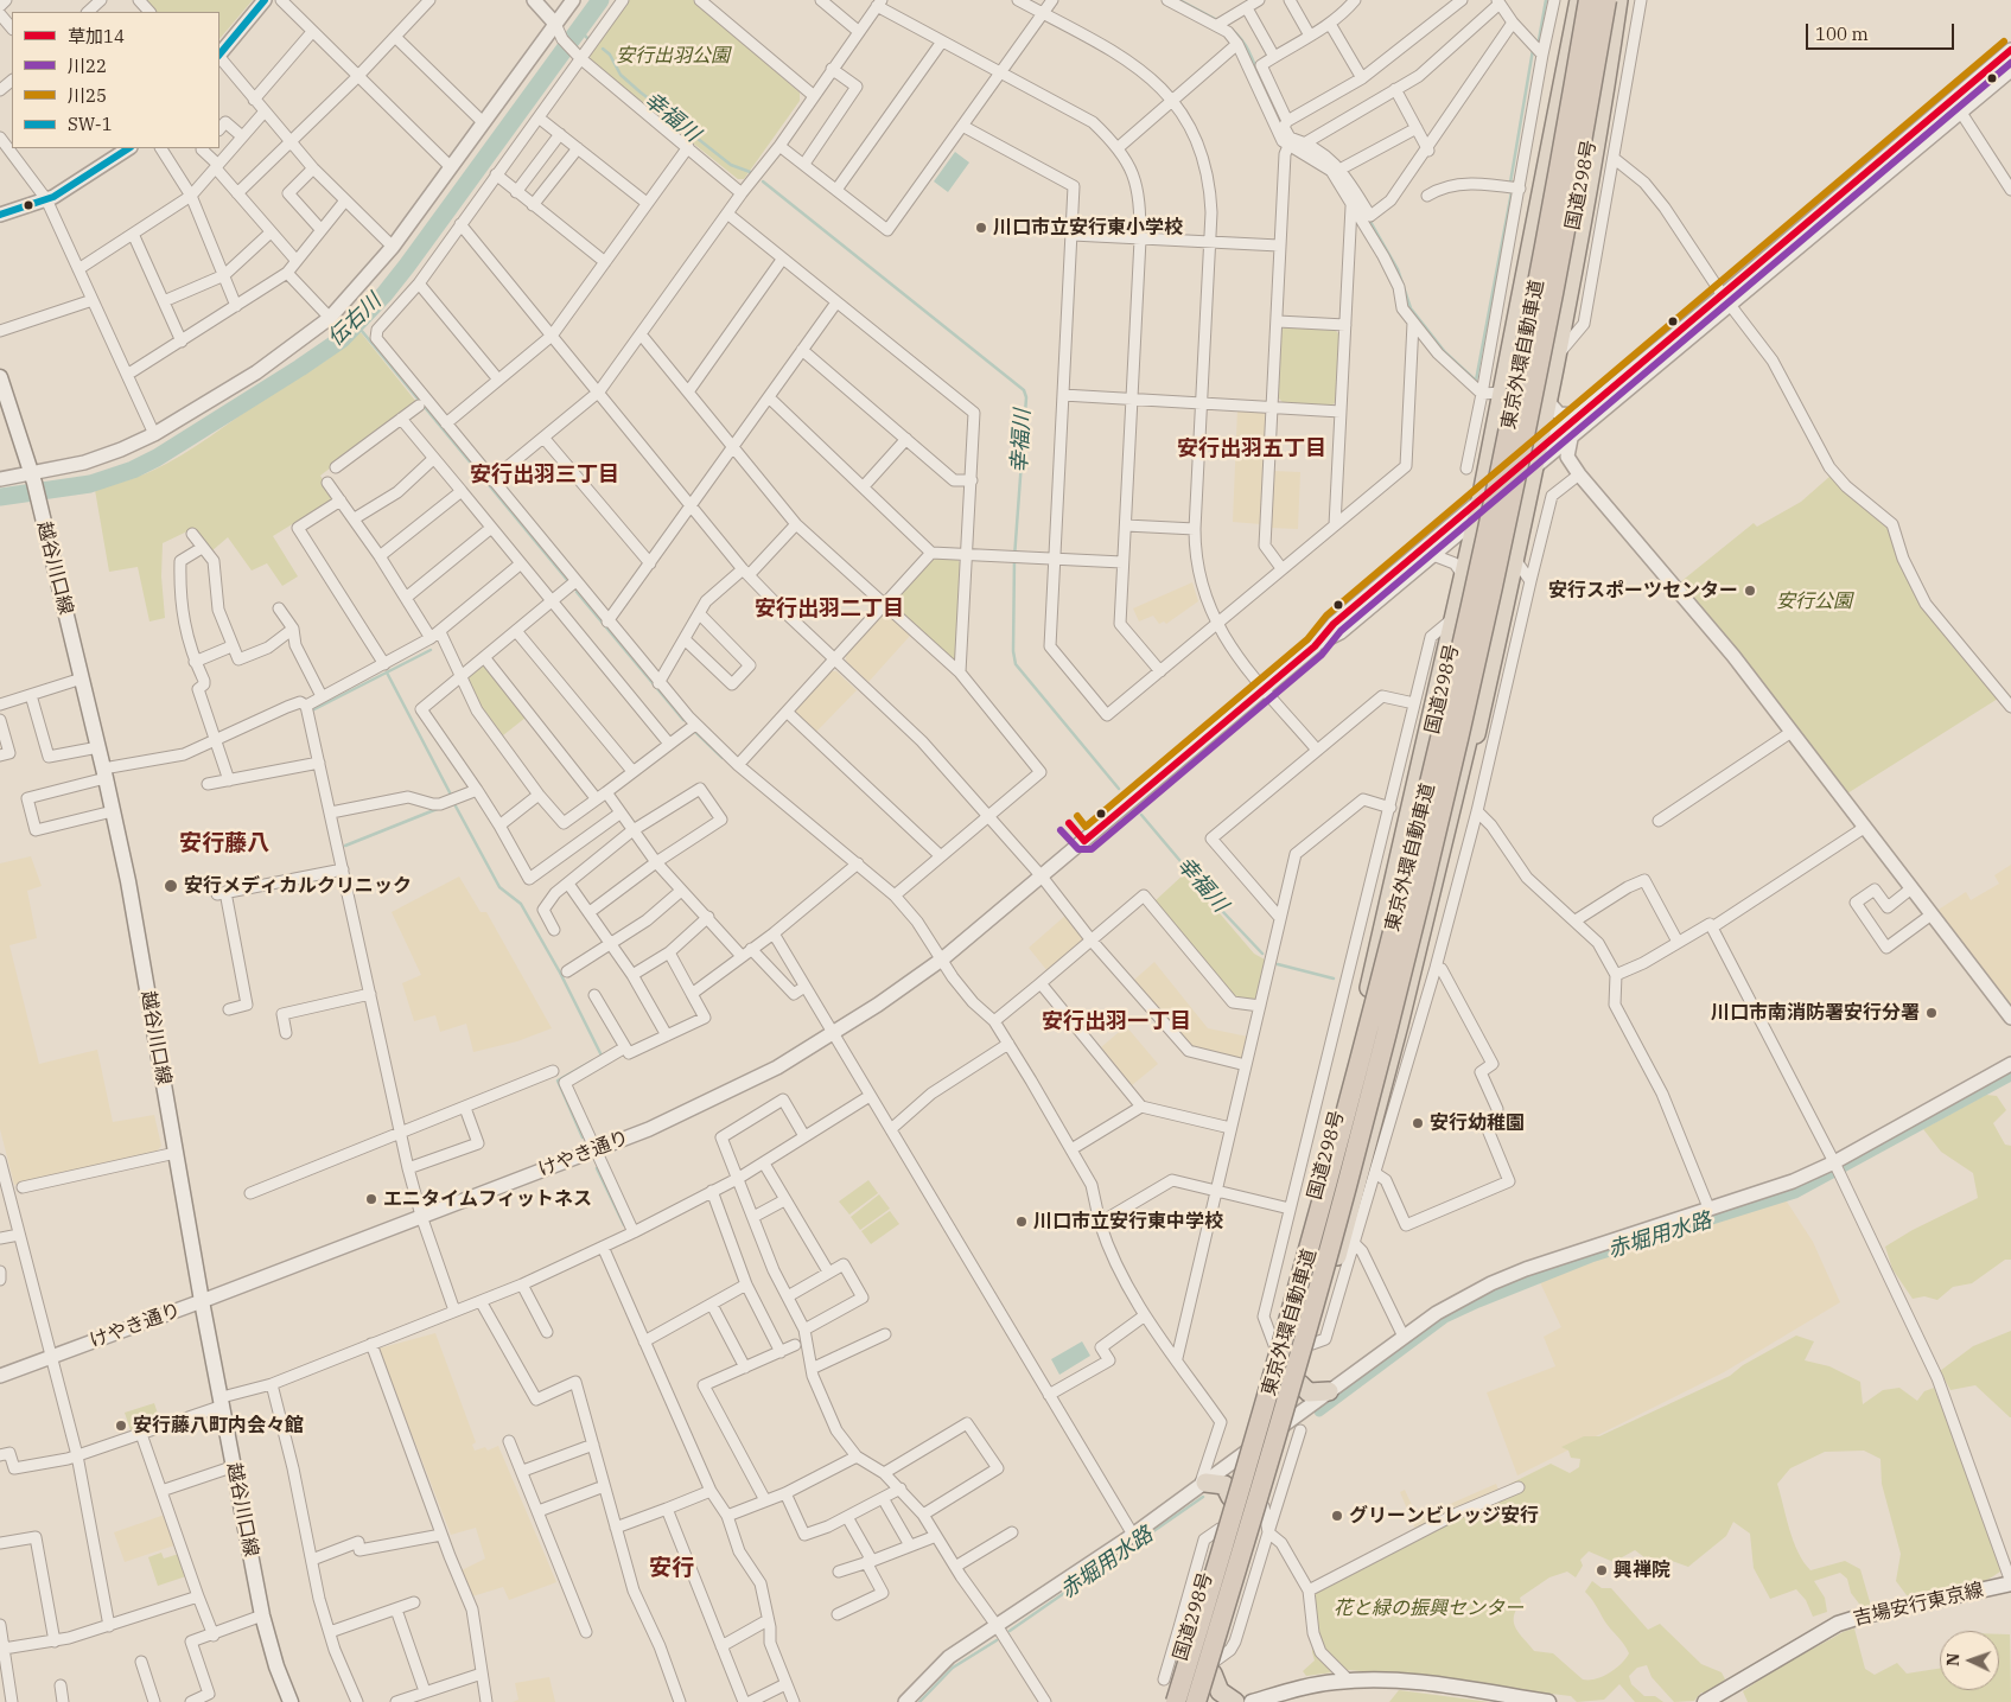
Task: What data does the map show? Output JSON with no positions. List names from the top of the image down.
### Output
{
  "streets": {
    "highway": ["国道298号", "東京外環自動車道"],
    "main road": ["越谷川口線", "吉場安行東京線"],
    "street": ["けやき通り"]
  },
  "crossings": [
    ["越谷川口線", "けやき通り"]
  ],
  "districts": [
    "安行出羽五丁目",
    "安行出羽三丁目",
    "安行出羽二丁目",
    "安行藤八",
    "安行出羽一丁目",
    "安行"
  ],
  "water": ["幸福川", "伝右川", "赤堀用水路"],
  "parks": ["安行出羽公園", "安行公園", "花と緑の振興センター"],
  "places": [
    "川口市立安行東小学校",
    "安行スポーツセンター",
    "安行メディカルクリニック",
    "川口市南消防署安行分署",
    "安行幼稚園",
    "エニタイムフィットネス",
    "川口市立安行東中学校",
    "安行藤八町内会々館",
    "グリーンビレッジ安行",
    "興禅院"
  ],
  "lines": [
    "transit line SW-1",
    "transit line 川25",
    "transit line 草加14",
    "transit line 川22"
  ],
  "legend": [
    "草加14",
    "川22",
    "川25",
    "SW-1"
  ],
  "scale_bar": "100 m",
  "north": "left"
}
